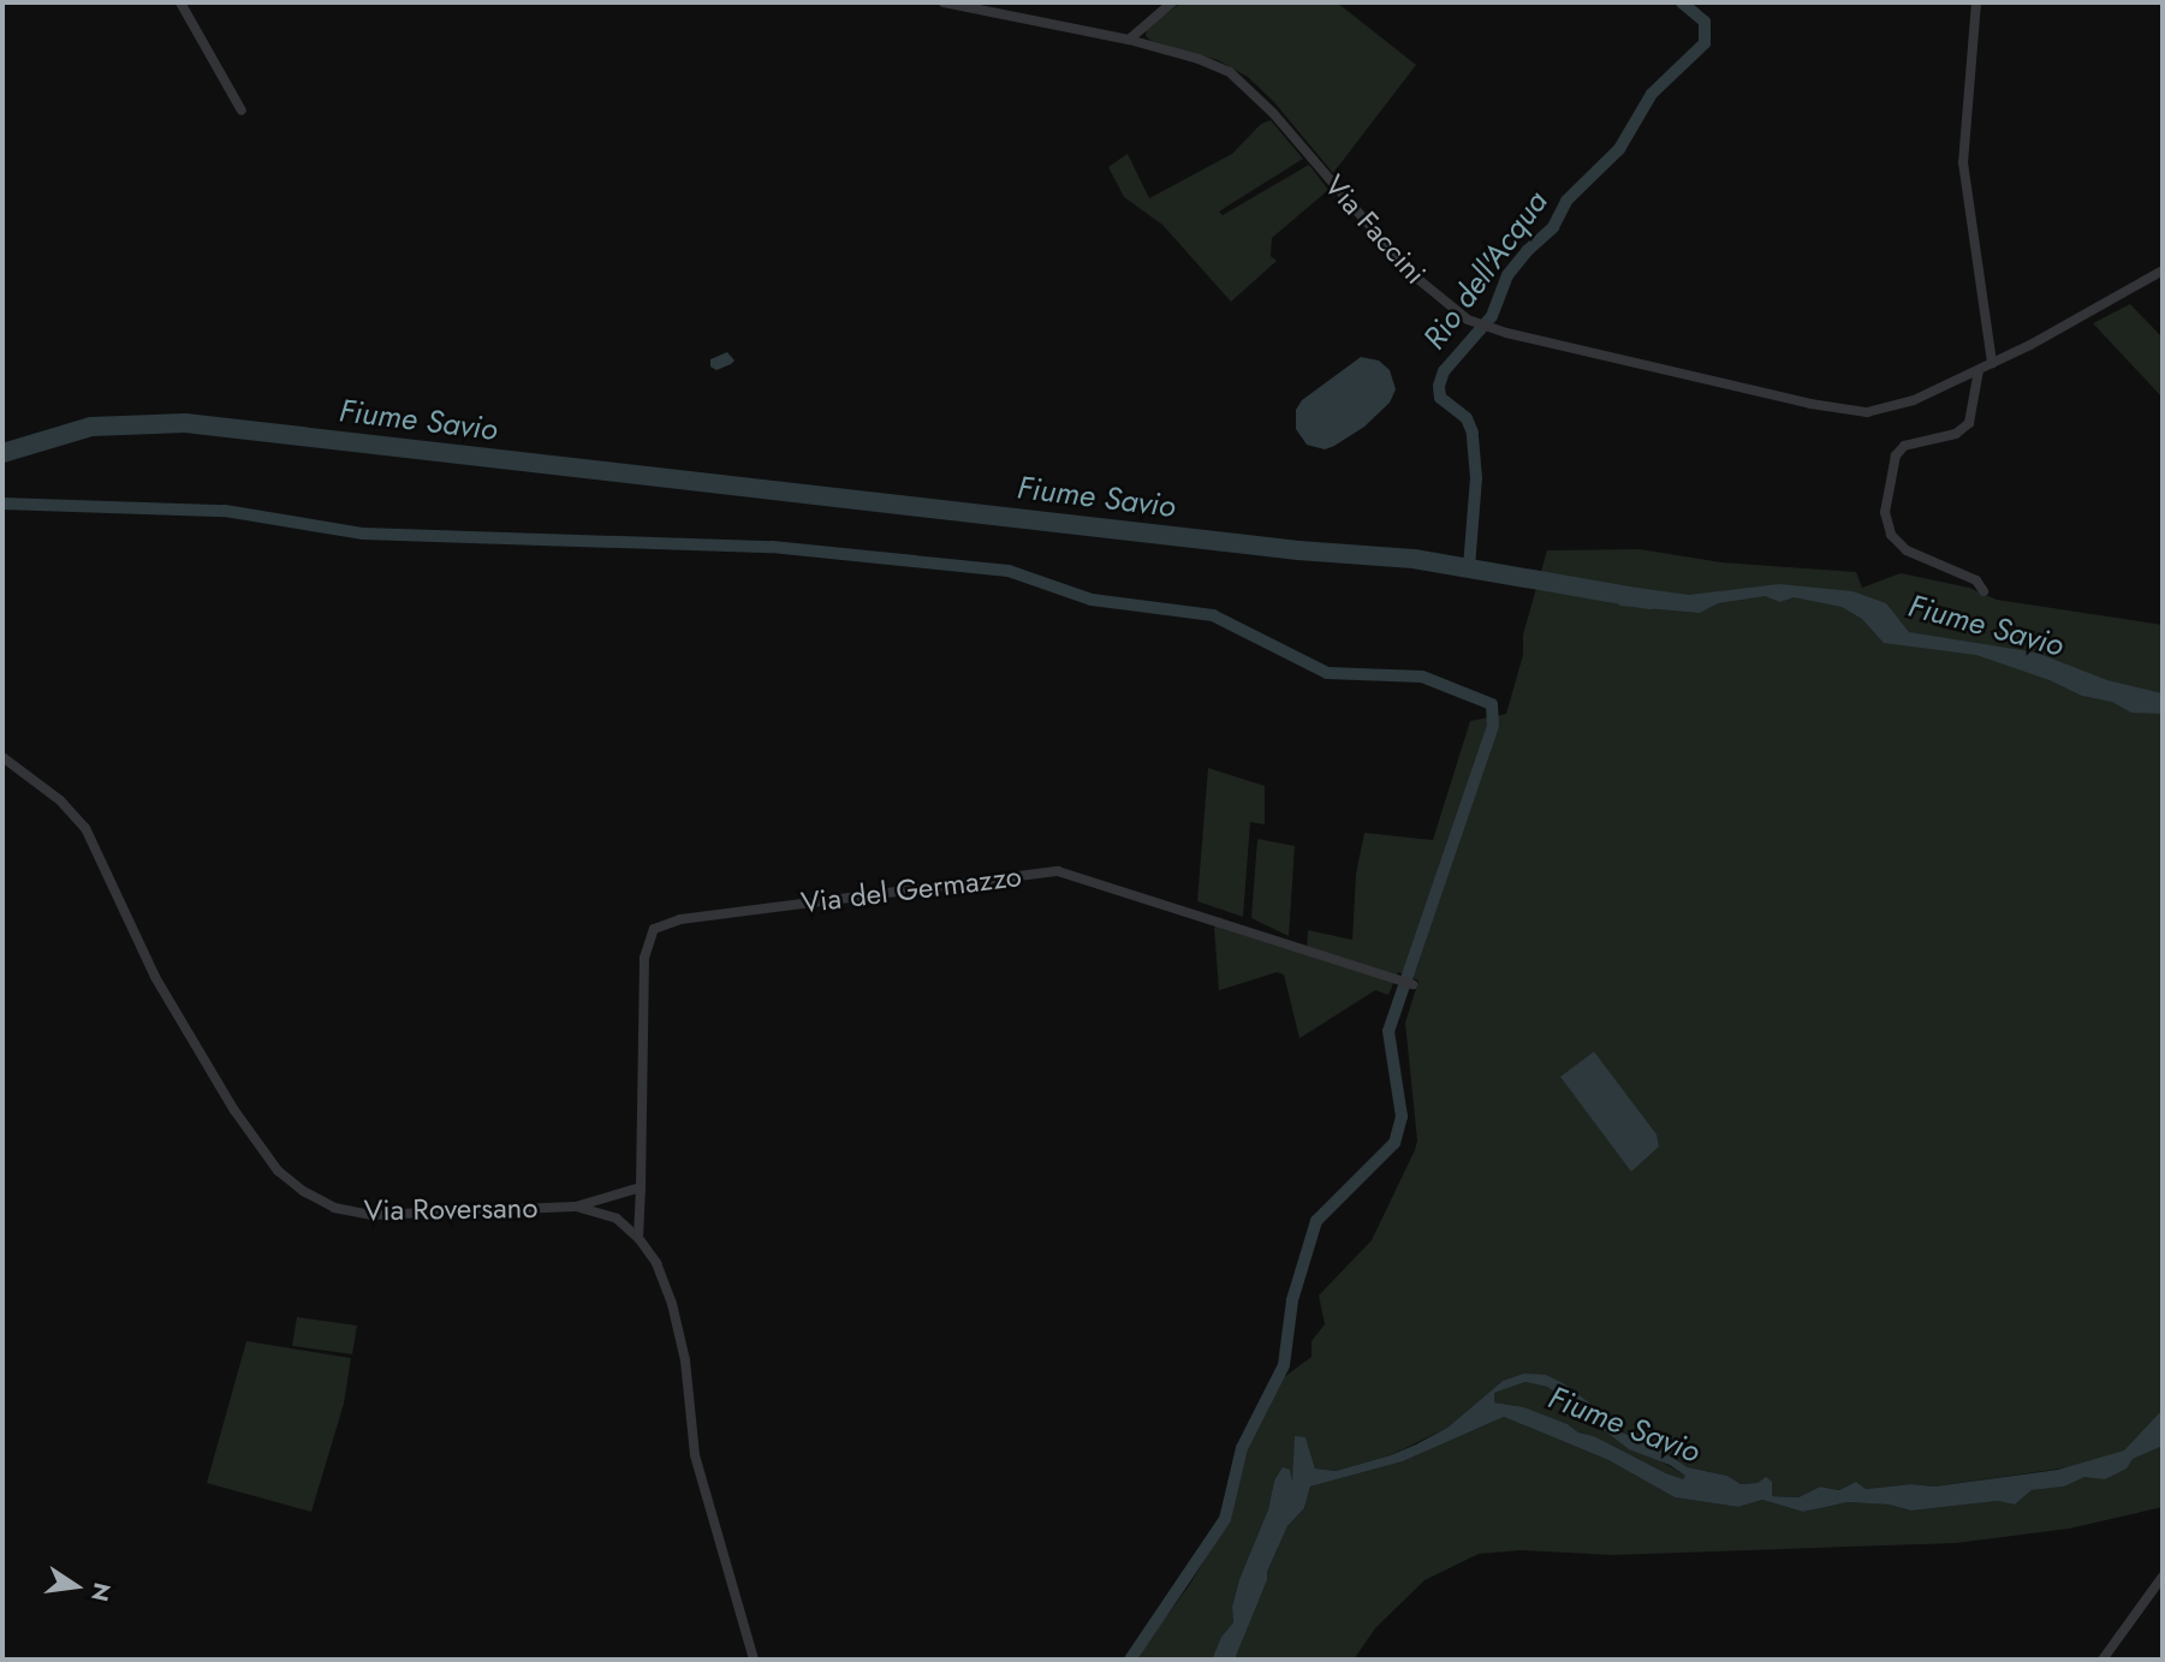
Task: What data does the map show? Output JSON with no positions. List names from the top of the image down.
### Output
{
  "streets": {
    "street": ["Via Faccini", "Via del Germazzo", "Via Roversano"]
  },
  "crossings": [
    ["Via del Germazzo", "Via Roversano"]
  ],
  "water": ["Rio dell'Acqua", "Fiume Savio"],
  "north": "right"
}
